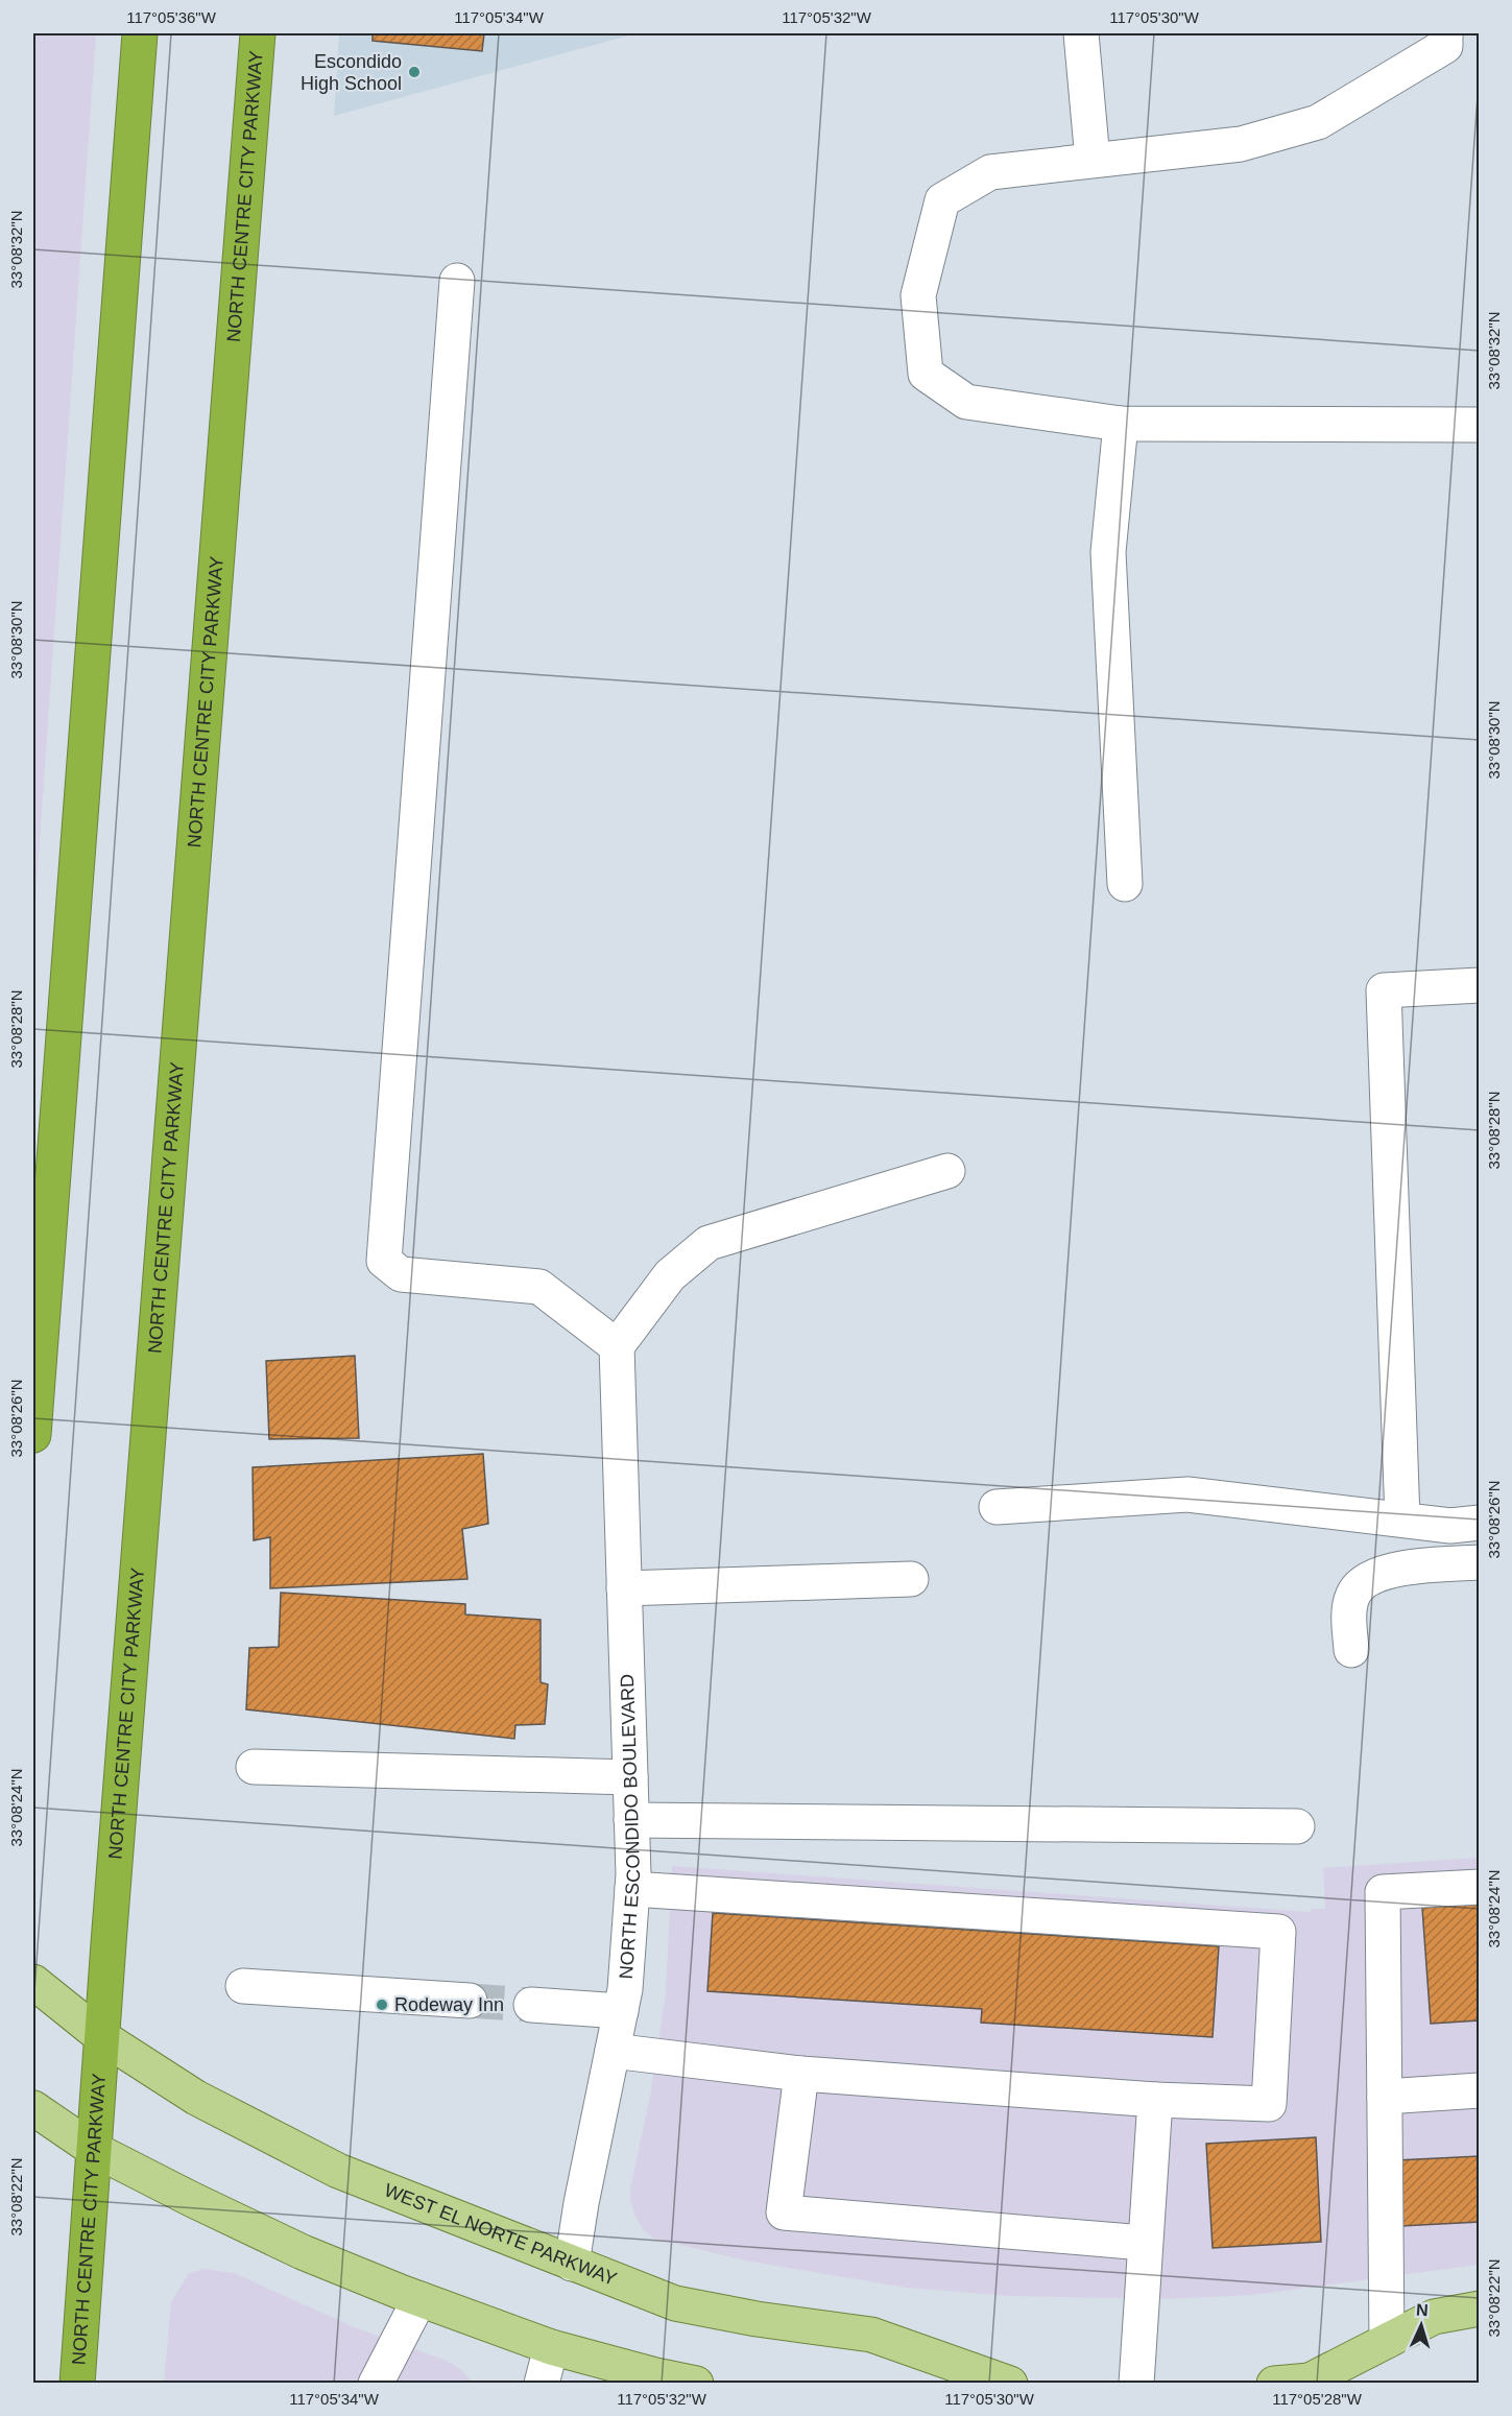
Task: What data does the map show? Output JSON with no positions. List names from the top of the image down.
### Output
{
  "streets": {
    "highway": ["NORTH CENTRE CITY PARKWAY"],
    "main road": ["WEST EL NORTE PARKWAY"],
    "street": ["NORTH ESCONDIDO BOULEVARD"]
  },
  "crossings": [
    ["NORTH CENTRE CITY PARKWAY", "WEST EL NORTE PARKWAY"],
    ["NORTH ESCONDIDO BOULEVARD", "WEST EL NORTE PARKWAY"]
  ],
  "places": ["Escondido High School", "Rodeway Inn"],
  "north": "top",
  "coordinates": [
    "117°05'36\"W",
    "117°05'34\"W",
    "117°05'32\"W",
    "117°05'30\"W",
    "33°08'32\"N",
    "33°08'30\"N",
    "33°08'28\"N",
    "33°08'26\"N",
    "33°08'24\"N",
    "33°08'22\"N",
    "117°05'28\"W"
  ]
}
